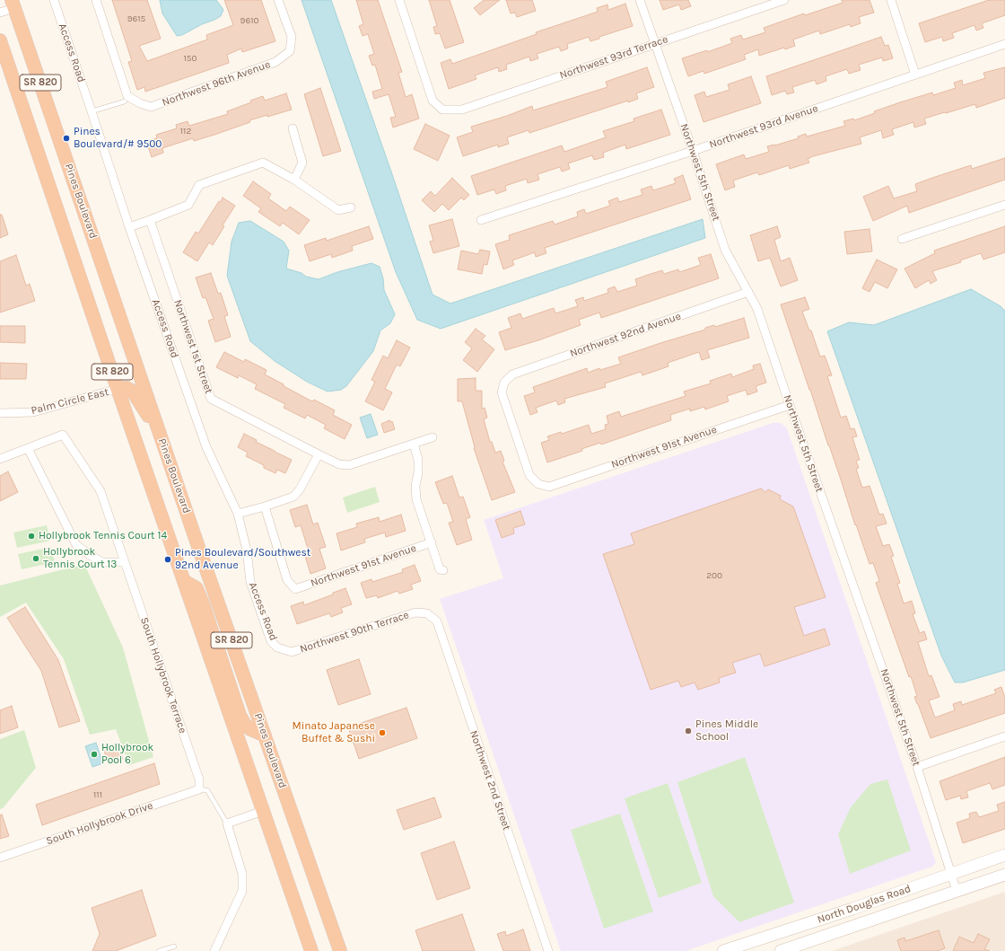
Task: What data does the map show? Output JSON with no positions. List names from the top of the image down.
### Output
{
  "streets": {
    "highway": ["SR 820", "Pines Boulevard"],
    "main road": ["North Douglas Road"],
    "street": [
      "Access Road",
      "Northwest 93rd Terrace",
      "Northwest 96th Avenue",
      "Northwest 93rd Avenue",
      "Northwest 5th Street",
      "Northwest 92nd Avenue",
      "Northwest 1st Street",
      "Palm Circle East",
      "Northwest 91st Avenue",
      "Northwest 90th Terrace",
      "South Hollybrook Terrace",
      "Northwest 2nd Street",
      "South Hollybrook Drive"
    ]
  },
  "crossings": [
    ["Access Road", "Northwest 90th Terrace"],
    ["Northwest 93rd Terrace", "Northwest 5th Street"],
    ["SR 820", "Palm Circle East"],
    ["Northwest 93rd Avenue", "Northwest 5th Street"],
    ["Northwest 5th Street", "Northwest 92nd Avenue"],
    ["Northwest 5th Street", "Northwest 91st Avenue"],
    ["Northwest 5th Street", "North Douglas Road"],
    ["Northwest 92nd Avenue", "Northwest 91st Avenue"],
    ["Northwest 90th Terrace", "Northwest 2nd Street"],
    ["South Hollybrook Terrace", "South Hollybrook Drive"]
  ],
  "places": [
    "Pines Boulevard/# 9500",
    "Hollybrook Tennis Court 14",
    "Hollybrook Tennis Court 13",
    "Pines Boulevard/Southwest 92nd Avenue",
    "Pines Middle School",
    "Minato Japanese Buffet & Sushi",
    "Hollybrook Pool 6"
  ],
  "house_numbers": [
    "9615",
    "9610",
    "150",
    "112",
    "200",
    "111"
  ]
}
